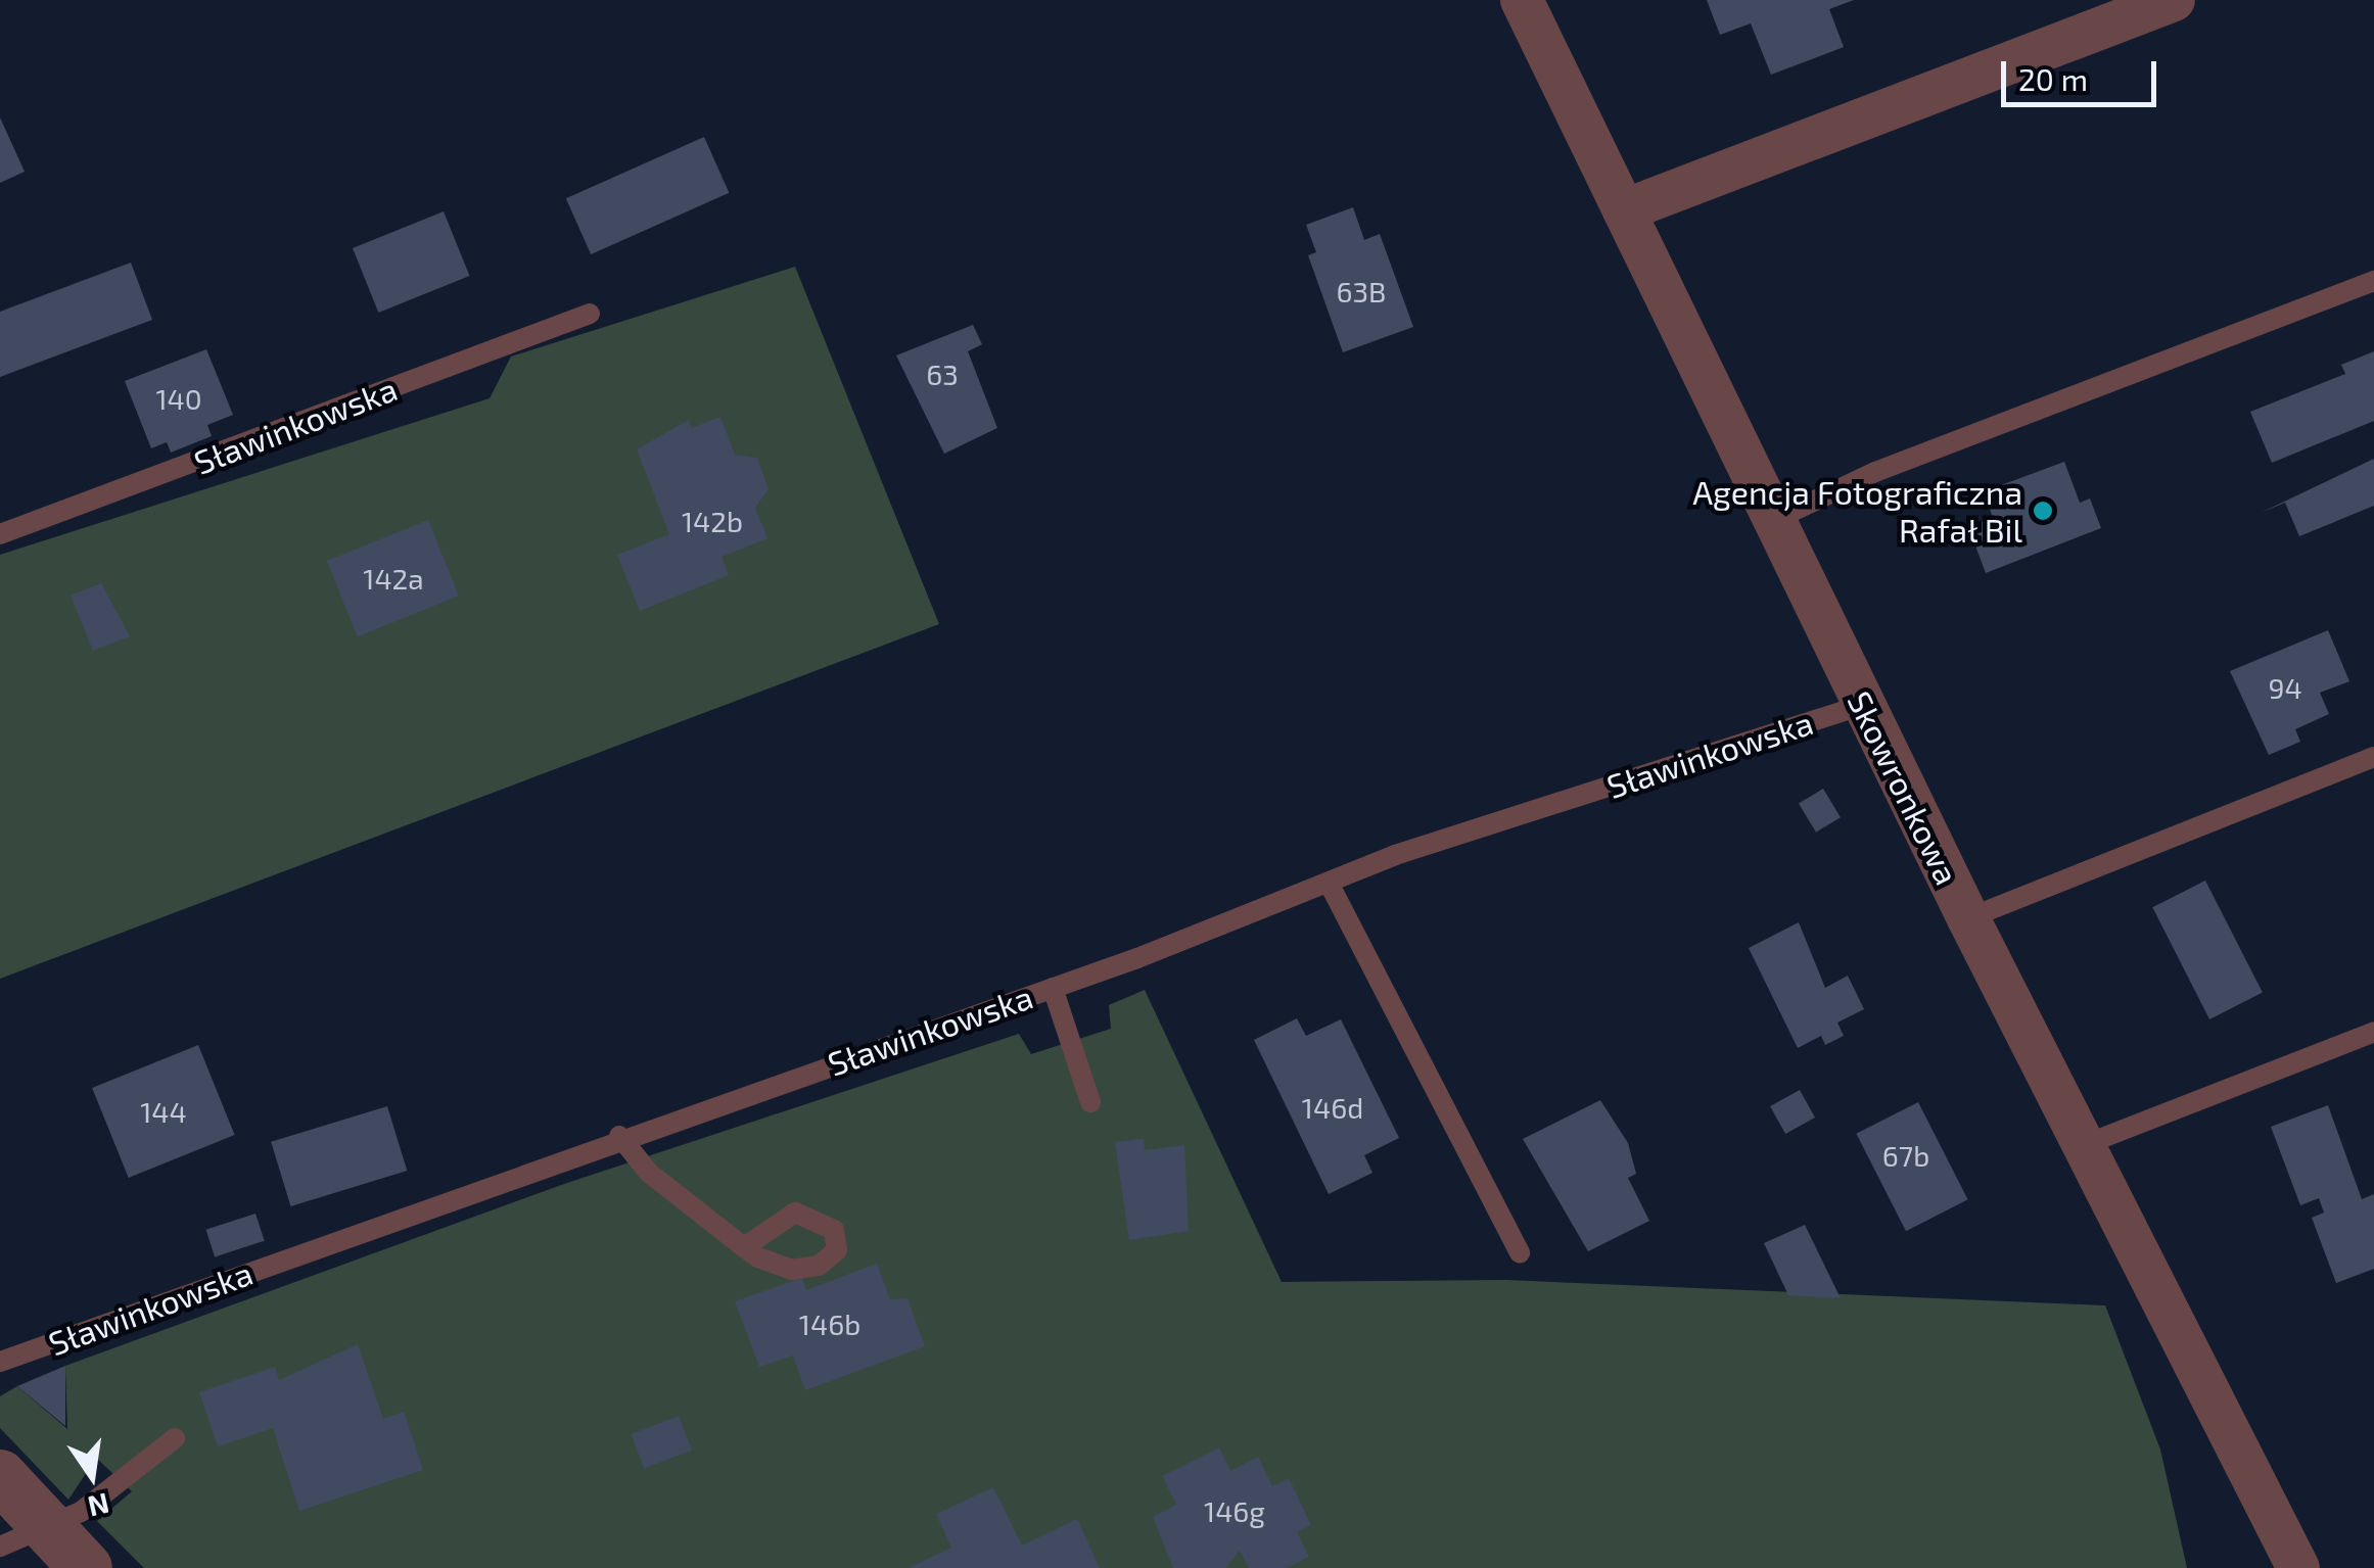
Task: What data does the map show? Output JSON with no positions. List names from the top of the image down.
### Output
{
  "streets": {
    "street": ["Skowronkowa"],
    "lane": ["Sławinkowska"]
  },
  "crossings": [
    ["Sławinkowska", "Skowronkowa"]
  ],
  "places": ["Agencja Fotograficzna Rafał Bil"],
  "house_numbers": [
    "63B",
    "63",
    "140",
    "142b",
    "142a",
    "94",
    "146d",
    "144",
    "67b",
    "146b",
    "146g"
  ],
  "scale_bar": "20 m",
  "north": "bottom"
}
